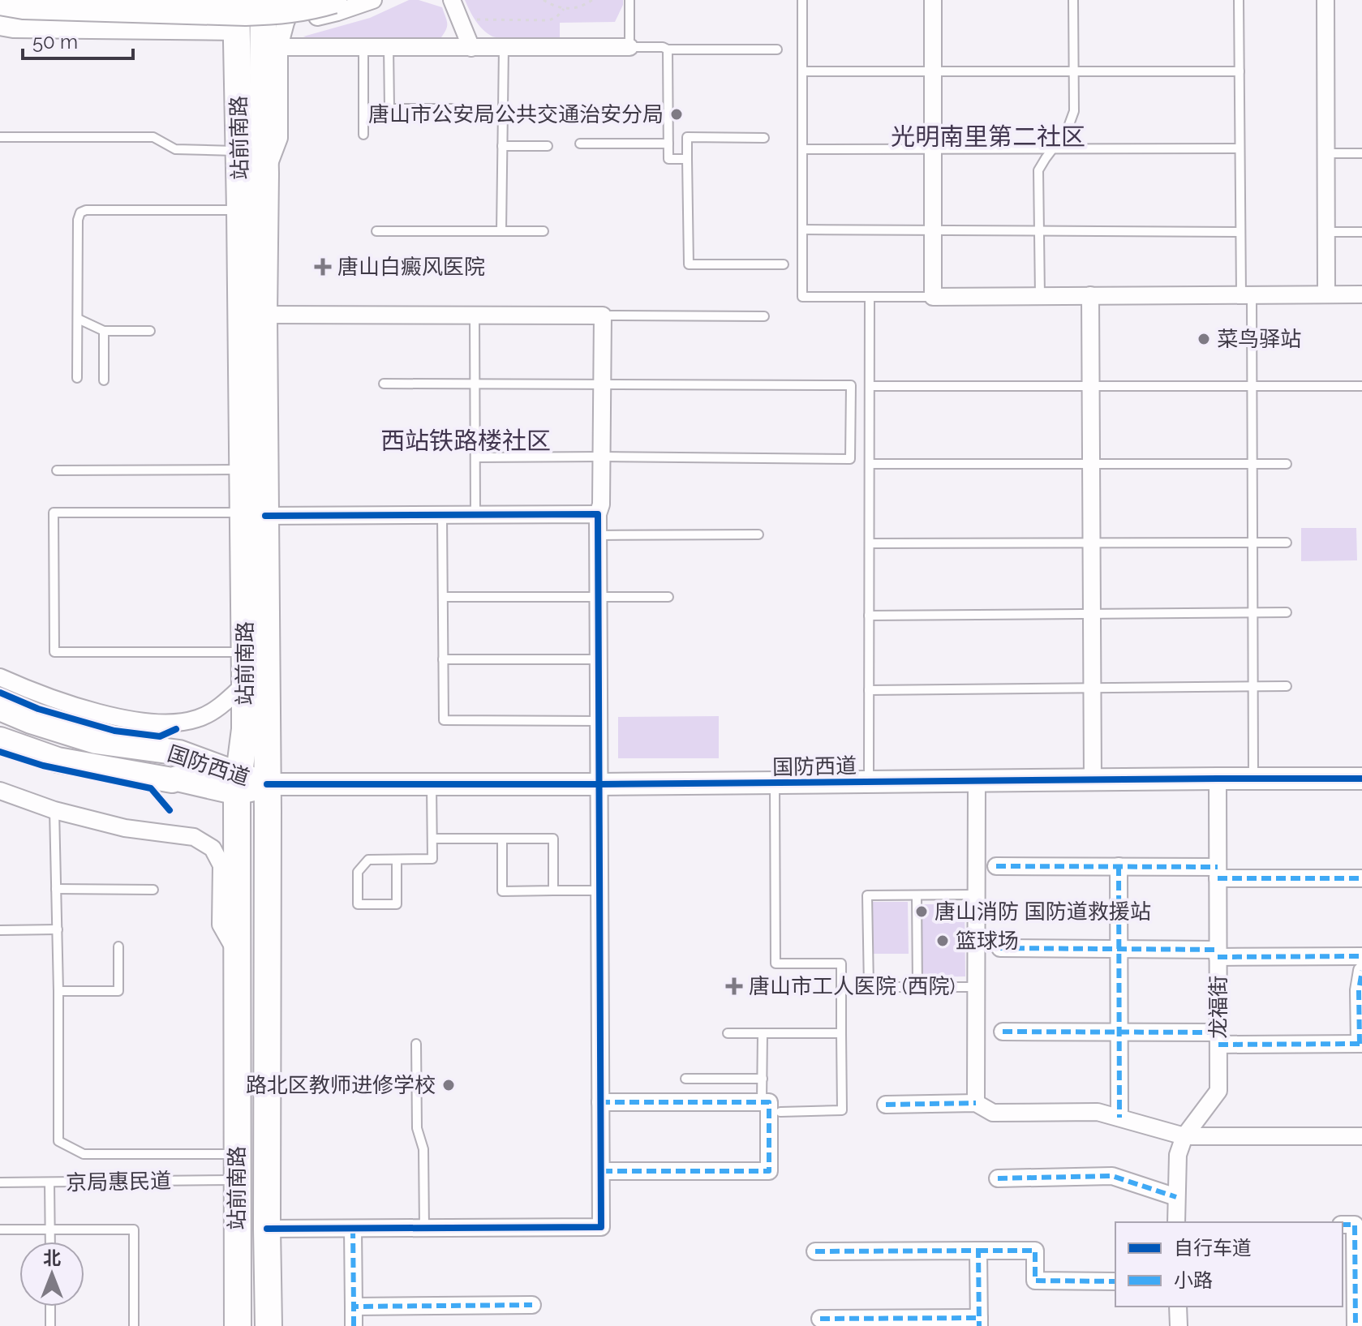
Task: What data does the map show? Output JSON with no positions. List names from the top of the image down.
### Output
{
  "streets": {
    "main road": ["站前南路", "国防西道"],
    "street": ["龙福街"],
    "lane": ["京局惠民道"]
  },
  "crossings": [
    ["站前南路", "国防西道"],
    ["站前南路", "京局惠民道"],
    ["国防西道", "龙福街"]
  ],
  "districts": ["光明南里第二社区", "西站铁路楼社区"],
  "places": {
    "other": [
      "唐山市公安局公共交通治安分局",
      "菜鸟驿站",
      "唐山消防 国防道救援站",
      "篮球场",
      "路北区教师进修学校"
    ],
    "health": ["唐山白癜风医院", "唐山市工人医院 (西院)"]
  },
  "legend": ["自行车道", "小路"],
  "scale_bar": "50 m",
  "north": "top"
}
